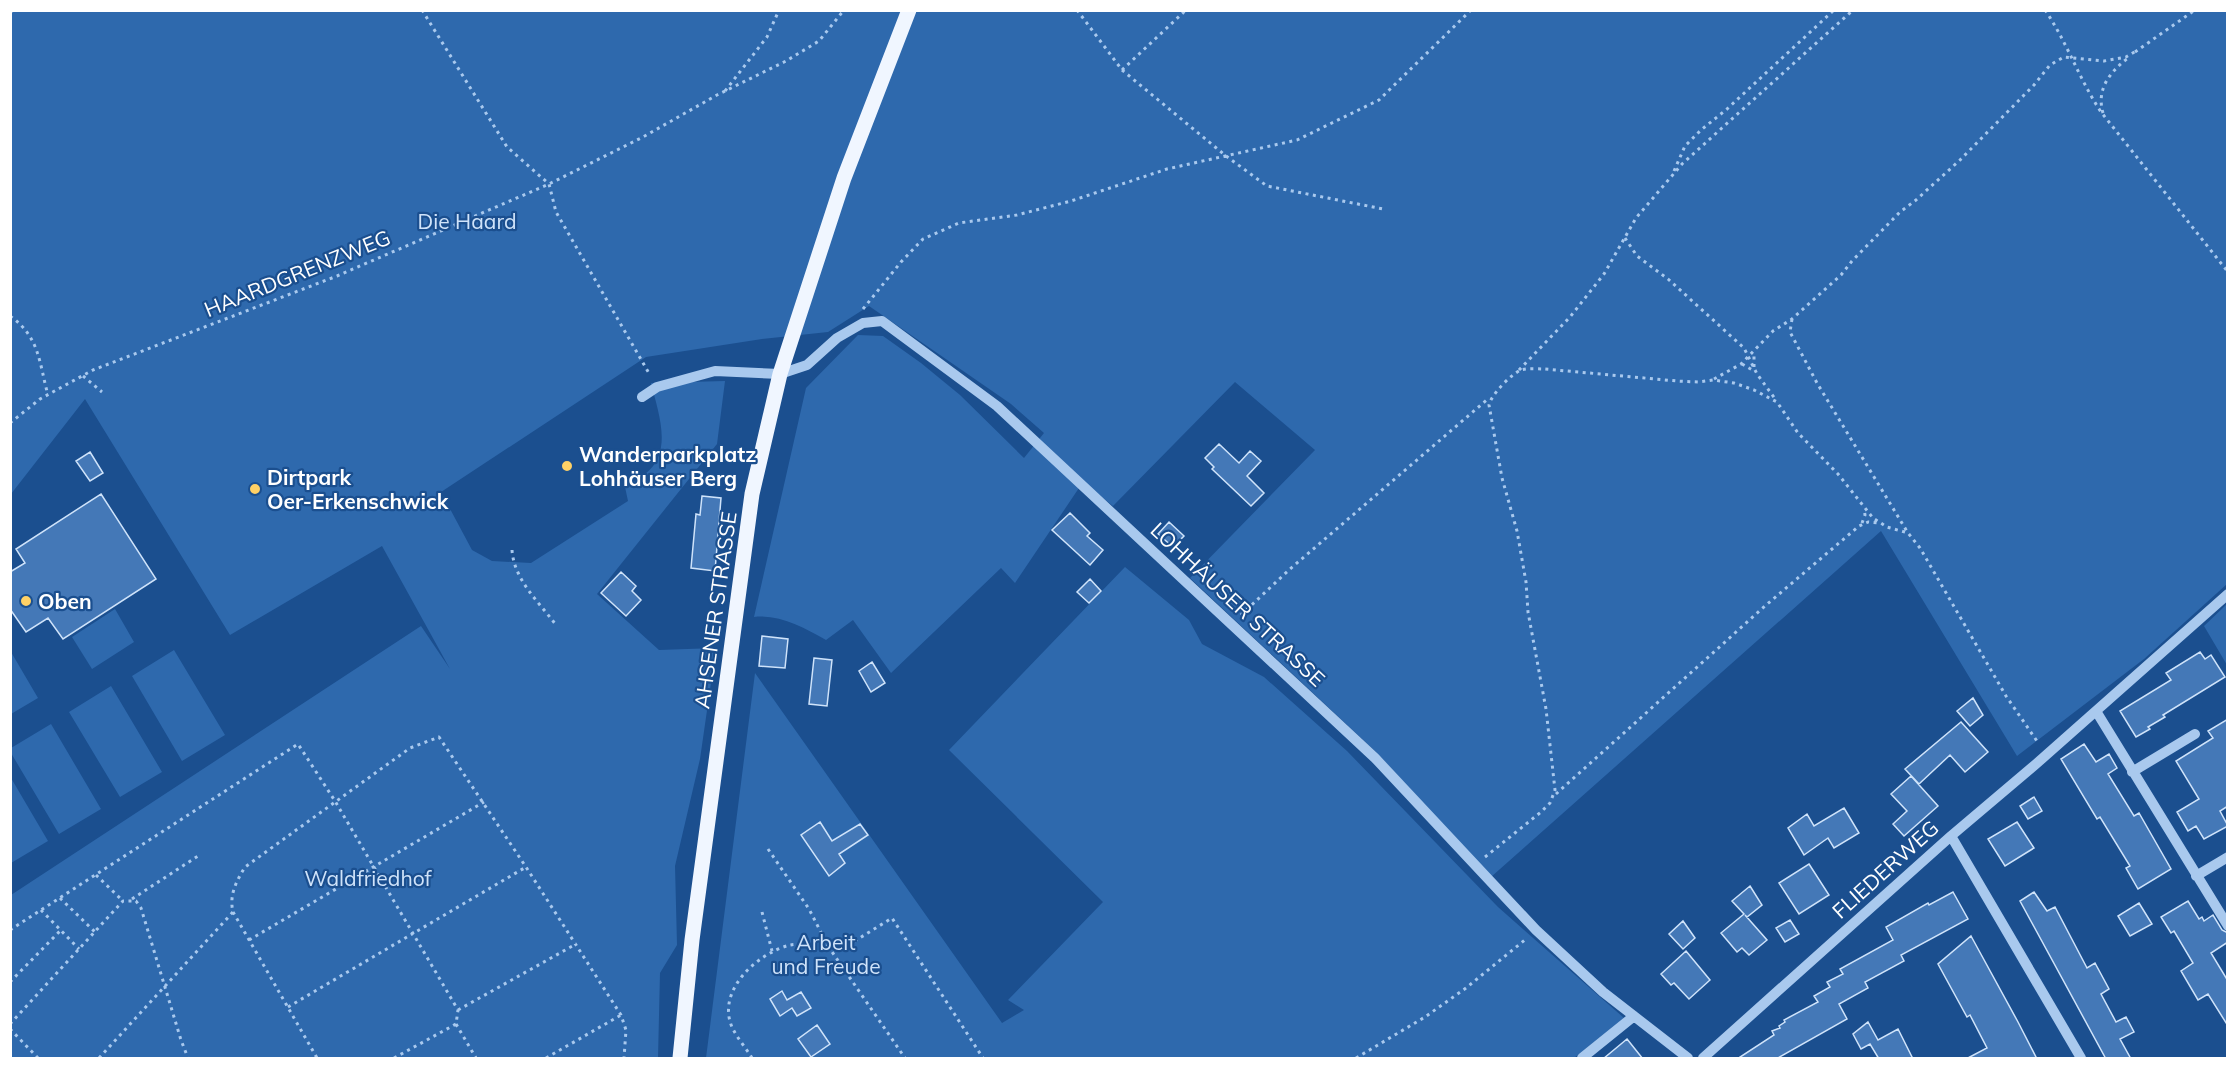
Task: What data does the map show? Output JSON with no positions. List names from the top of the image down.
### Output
{
  "streets": {
    "main road": ["AHSENER STRASSE"],
    "street": ["LOHHÄUSER STRASSE", "FLIEDERWEG"],
    "path": ["HAARDGRENZWEG"]
  },
  "crossings": [
    ["LOHHÄUSER STRASSE", "AHSENER STRASSE"]
  ],
  "parks": ["Die Haard", "Waldfriedhof", "Arbeit und Freude"],
  "places": ["Wanderparkplatz Lohhäuser Berg", "Dirtpark Oer-Erkenschwick", "Oben"]
}
